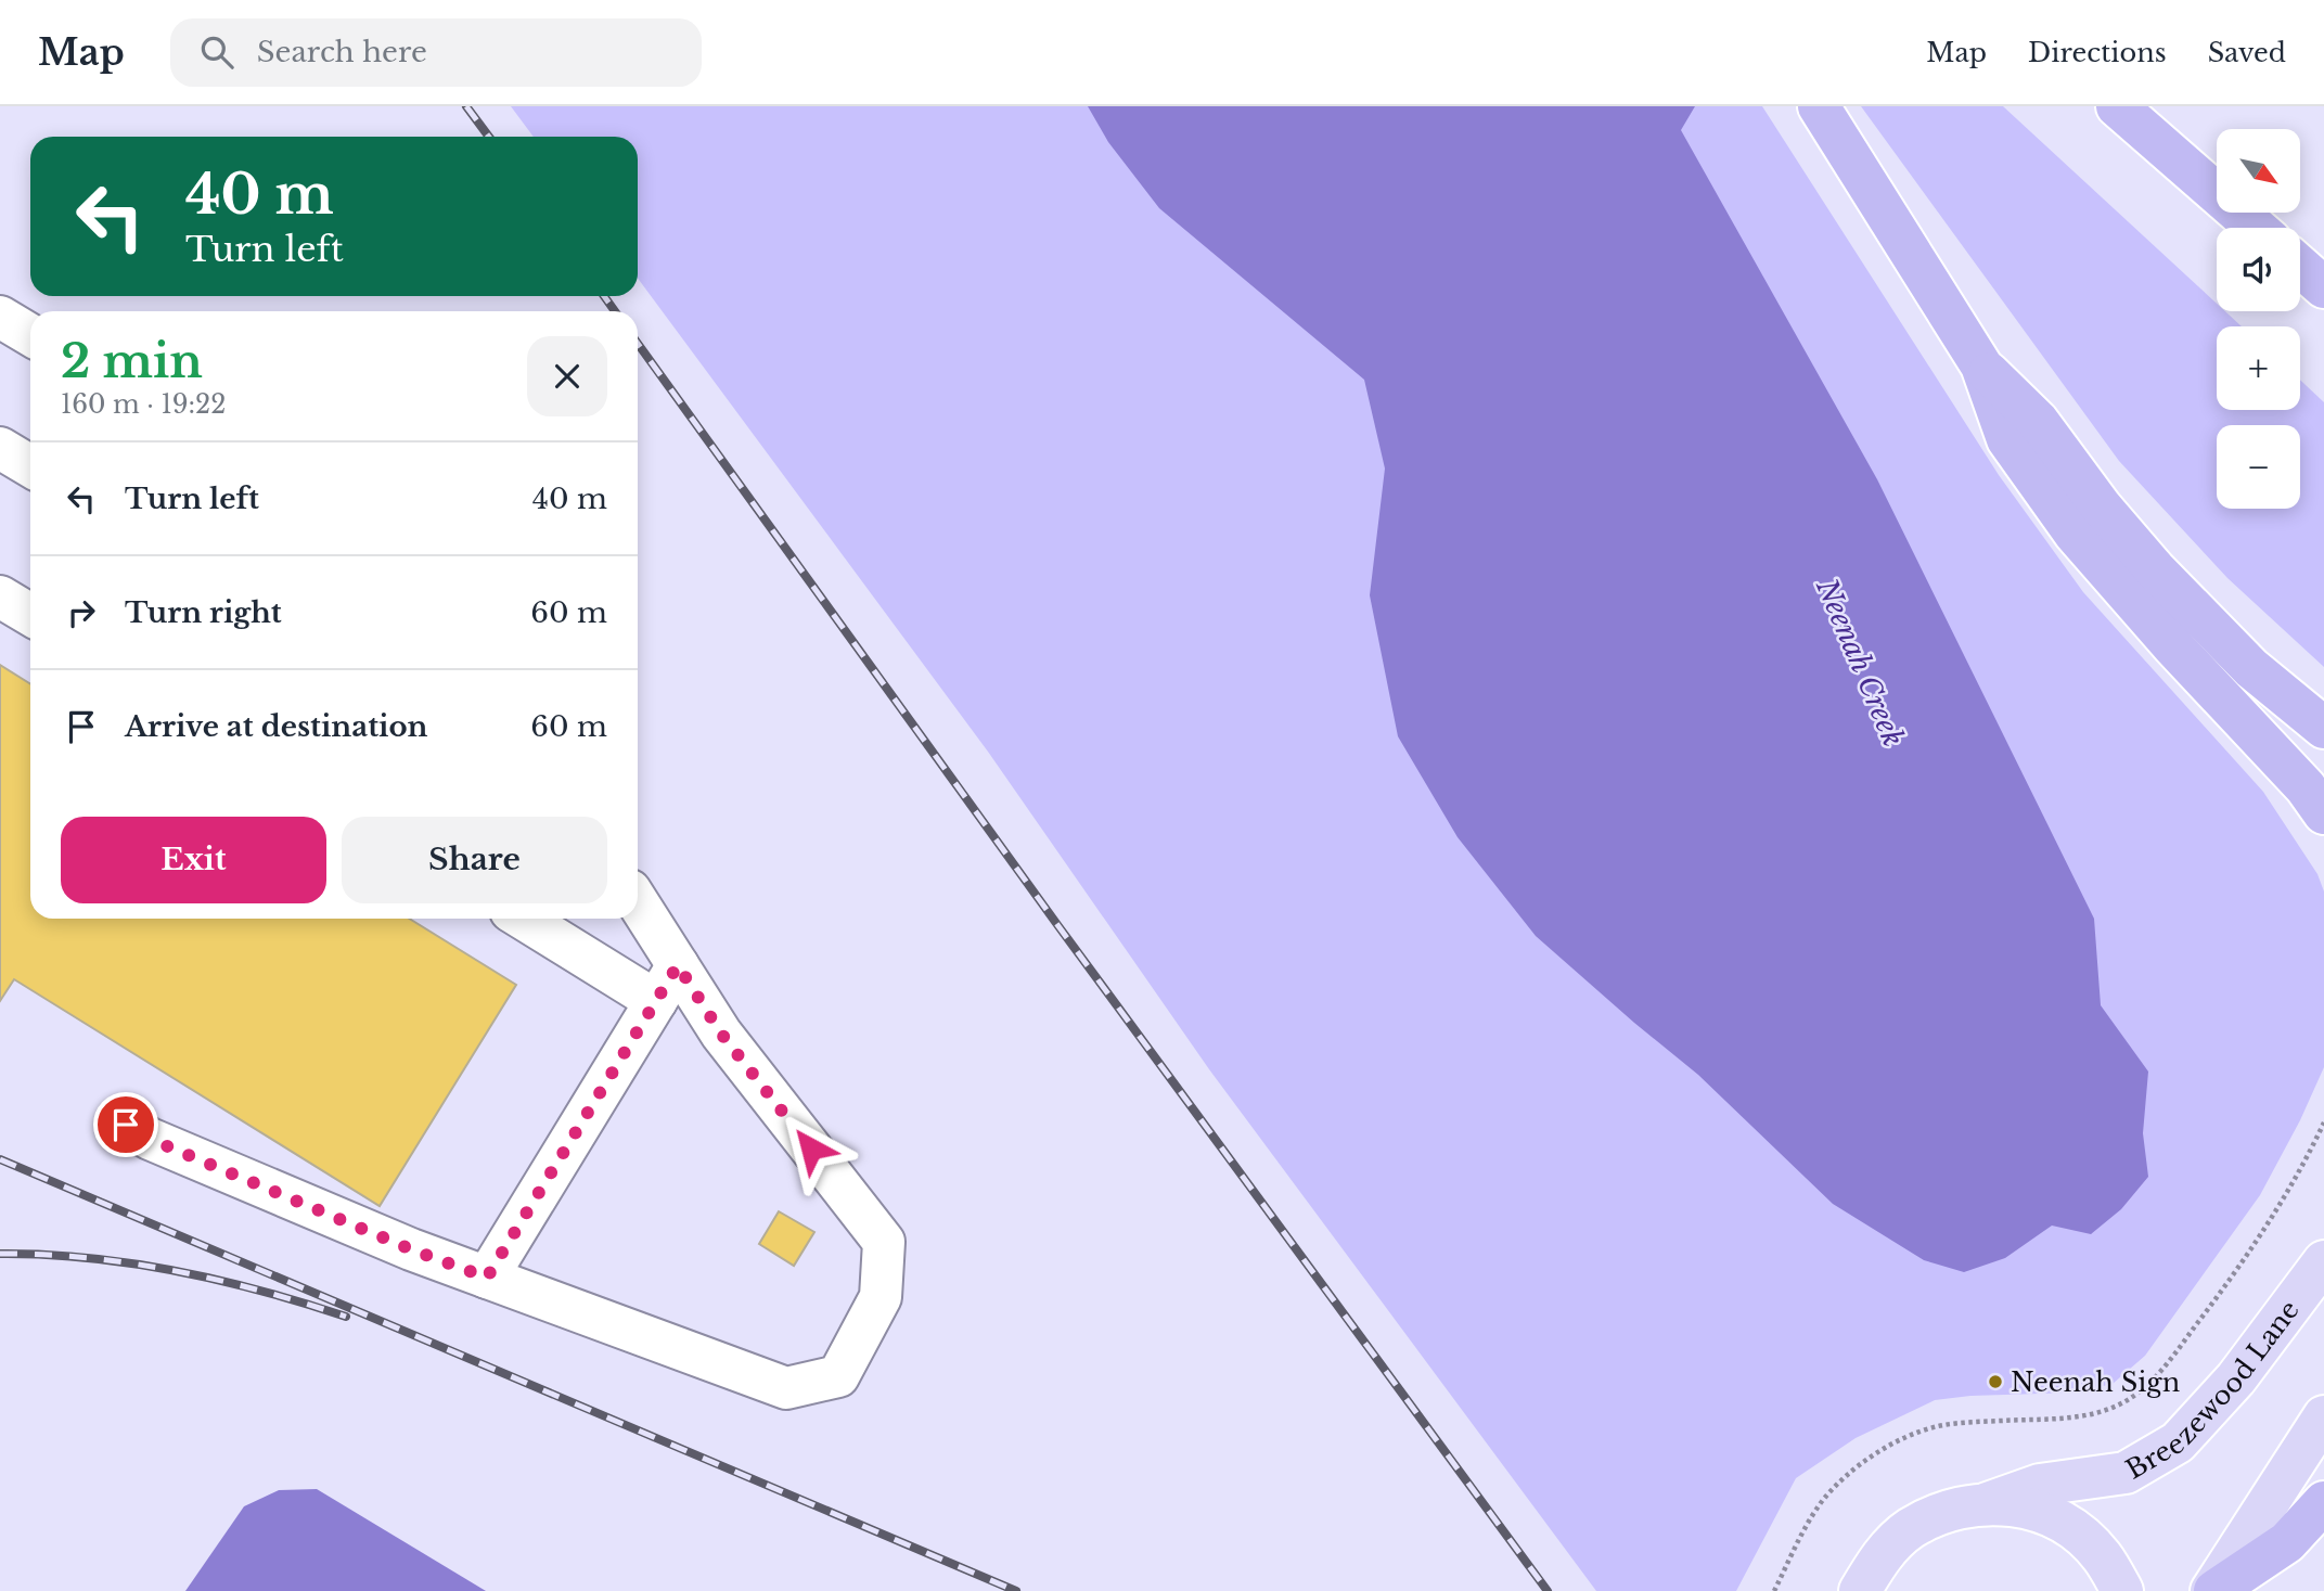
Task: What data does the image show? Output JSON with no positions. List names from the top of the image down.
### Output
{
  "streets": {
    "main road": ["Breezewood Lane"]
  },
  "water": ["Neenah Creek"],
  "places": ["Neenah Sign"],
  "north": "bottom right",
  "page": {
    "header": "Map",
    "search": "Search here",
    "nav": ["Map", "Directions", "Saved"],
    "map_buttons": ["+", "−"],
    "turn": ["40 m", "Turn left"],
    "heading": ["2 min", "160 m · 19:22"],
    "list": [
      {
        "name": "Turn left",
        "value": "40 m"
      },
      {
        "name": "Turn right",
        "value": "60 m"
      },
      {
        "name": "Arrive at destination",
        "value": "60 m"
      }
    ],
    "buttons": ["Exit", "Share"]
  }
}
